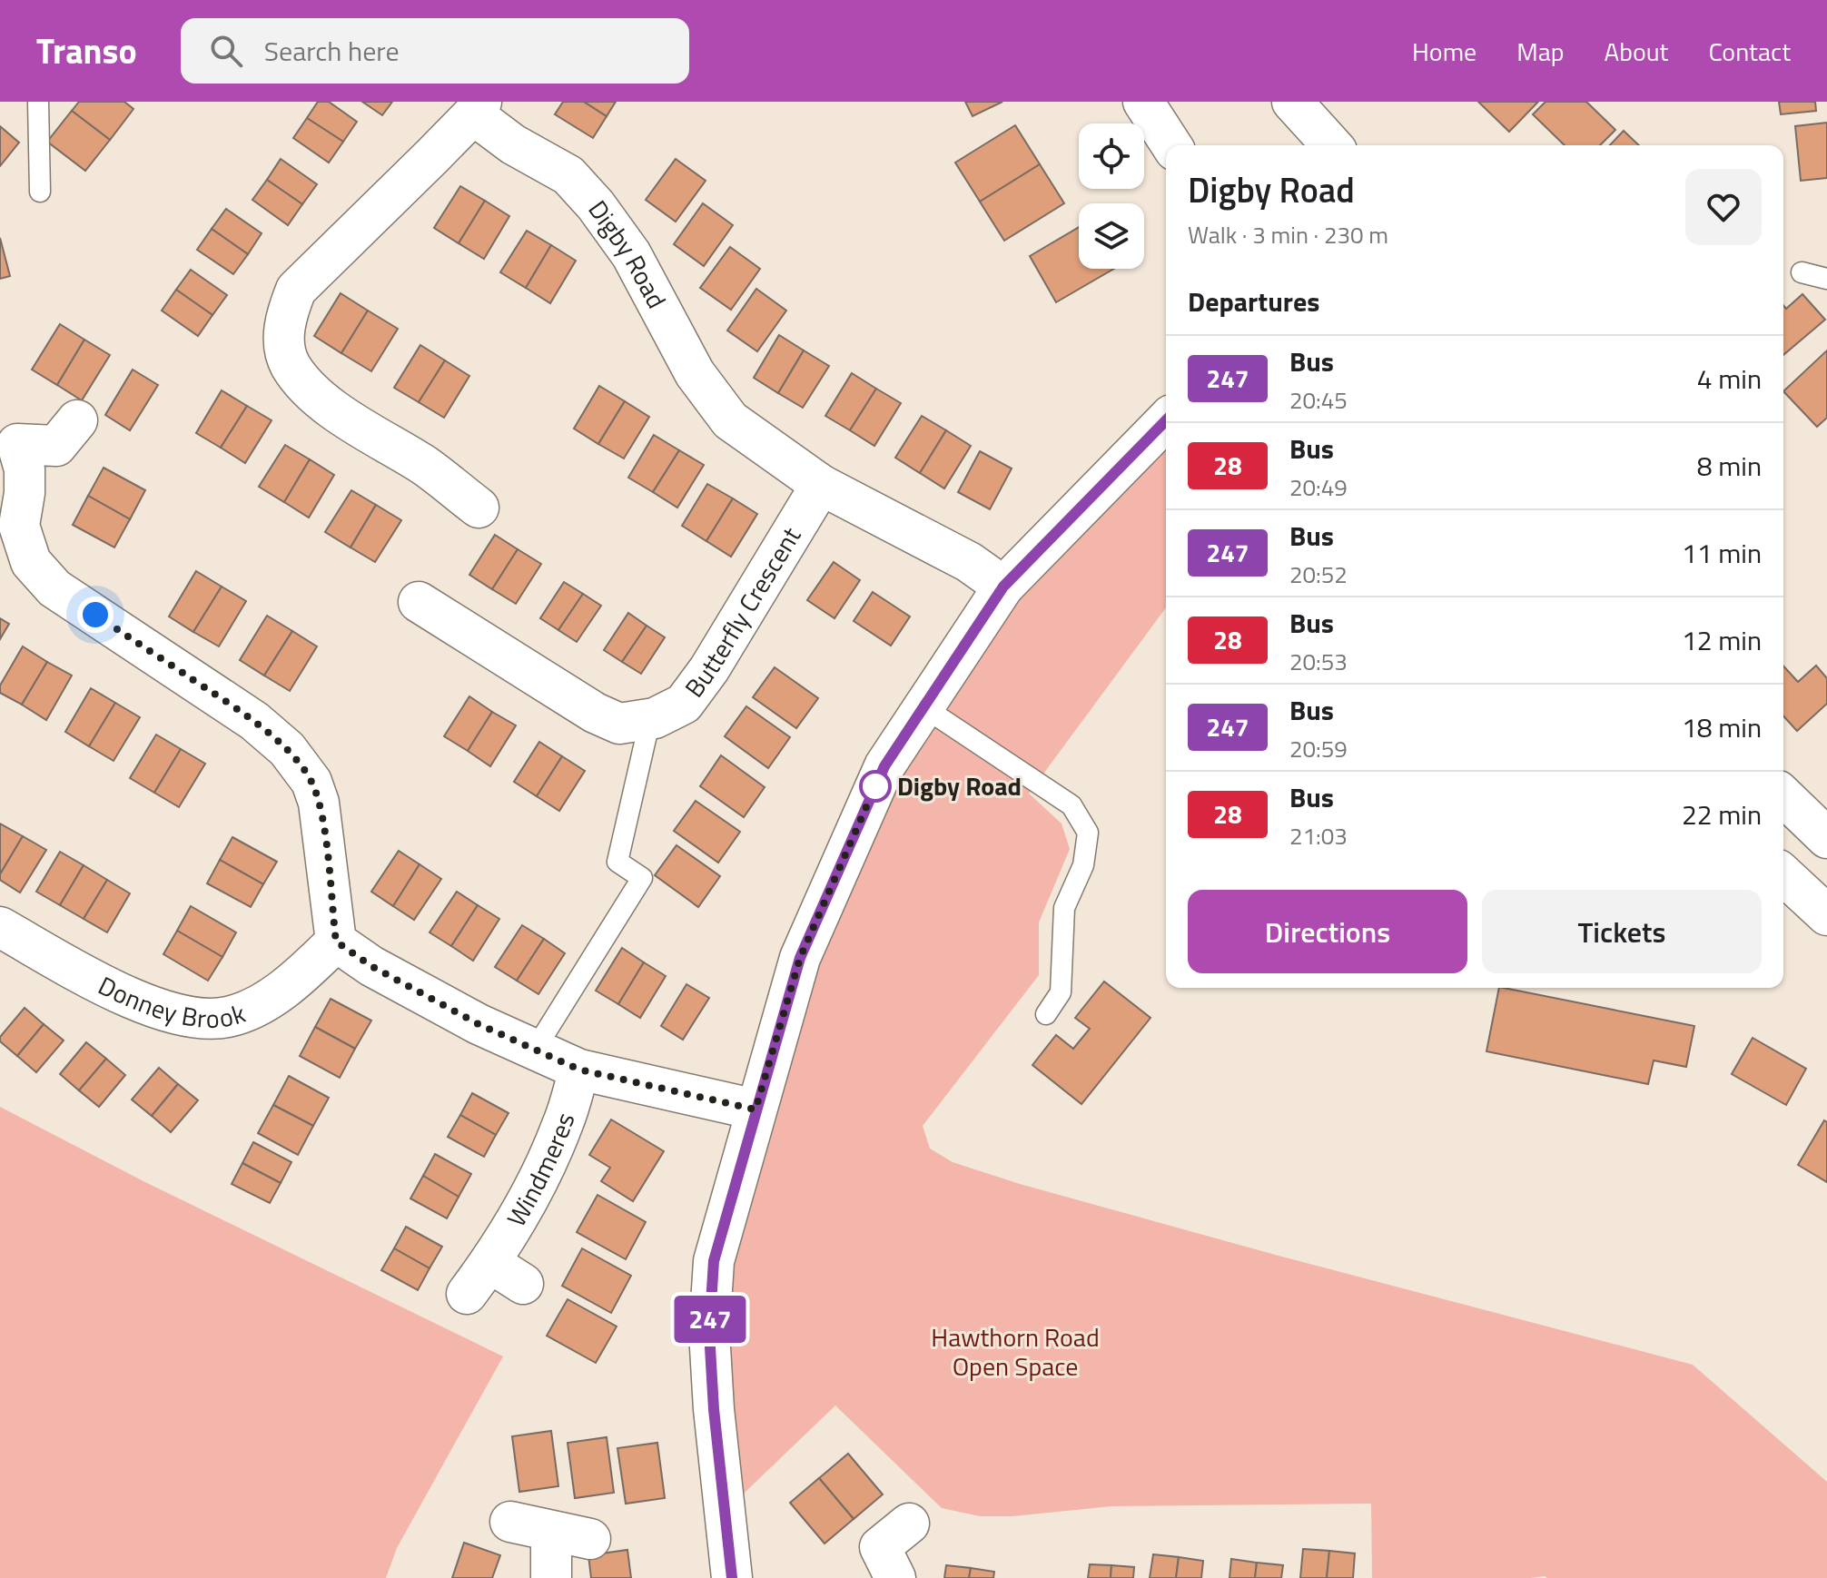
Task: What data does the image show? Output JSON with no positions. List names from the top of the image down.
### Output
{
  "streets": {
    "street": [
      "Digby Road",
      "Butterfly Crescent",
      "Donney Brook",
      "Windmeres"
    ]
  },
  "crossings": [
    ["Digby Road", "Butterfly Crescent"]
  ],
  "parks": ["Hawthorn Road Open Space"],
  "places": ["Digby Road"],
  "lines": ["bus line 247"],
  "page": {
    "header": "Transo",
    "search": "Search here",
    "nav": [
      "Home",
      "Map",
      "About",
      "Contact"
    ],
    "on_map": "247",
    "heading": [
      ["Digby Road", "Walk · 3 min · 230 m"],
      "Departures"
    ],
    "list": [
      {
        "mark": "247",
        "name": "Bus",
        "note": "20:45",
        "value": "4 min"
      },
      {
        "mark": "28",
        "name": "Bus",
        "note": "20:49",
        "value": "8 min"
      },
      {
        "mark": "247",
        "name": "Bus",
        "note": "20:52",
        "value": "11 min"
      },
      {
        "mark": "28",
        "name": "Bus",
        "note": "20:53",
        "value": "12 min"
      },
      {
        "mark": "247",
        "name": "Bus",
        "note": "20:59",
        "value": "18 min"
      },
      {
        "mark": "28",
        "name": "Bus",
        "note": "21:03",
        "value": "22 min"
      }
    ],
    "buttons": ["Directions", "Tickets"]
  }
}
